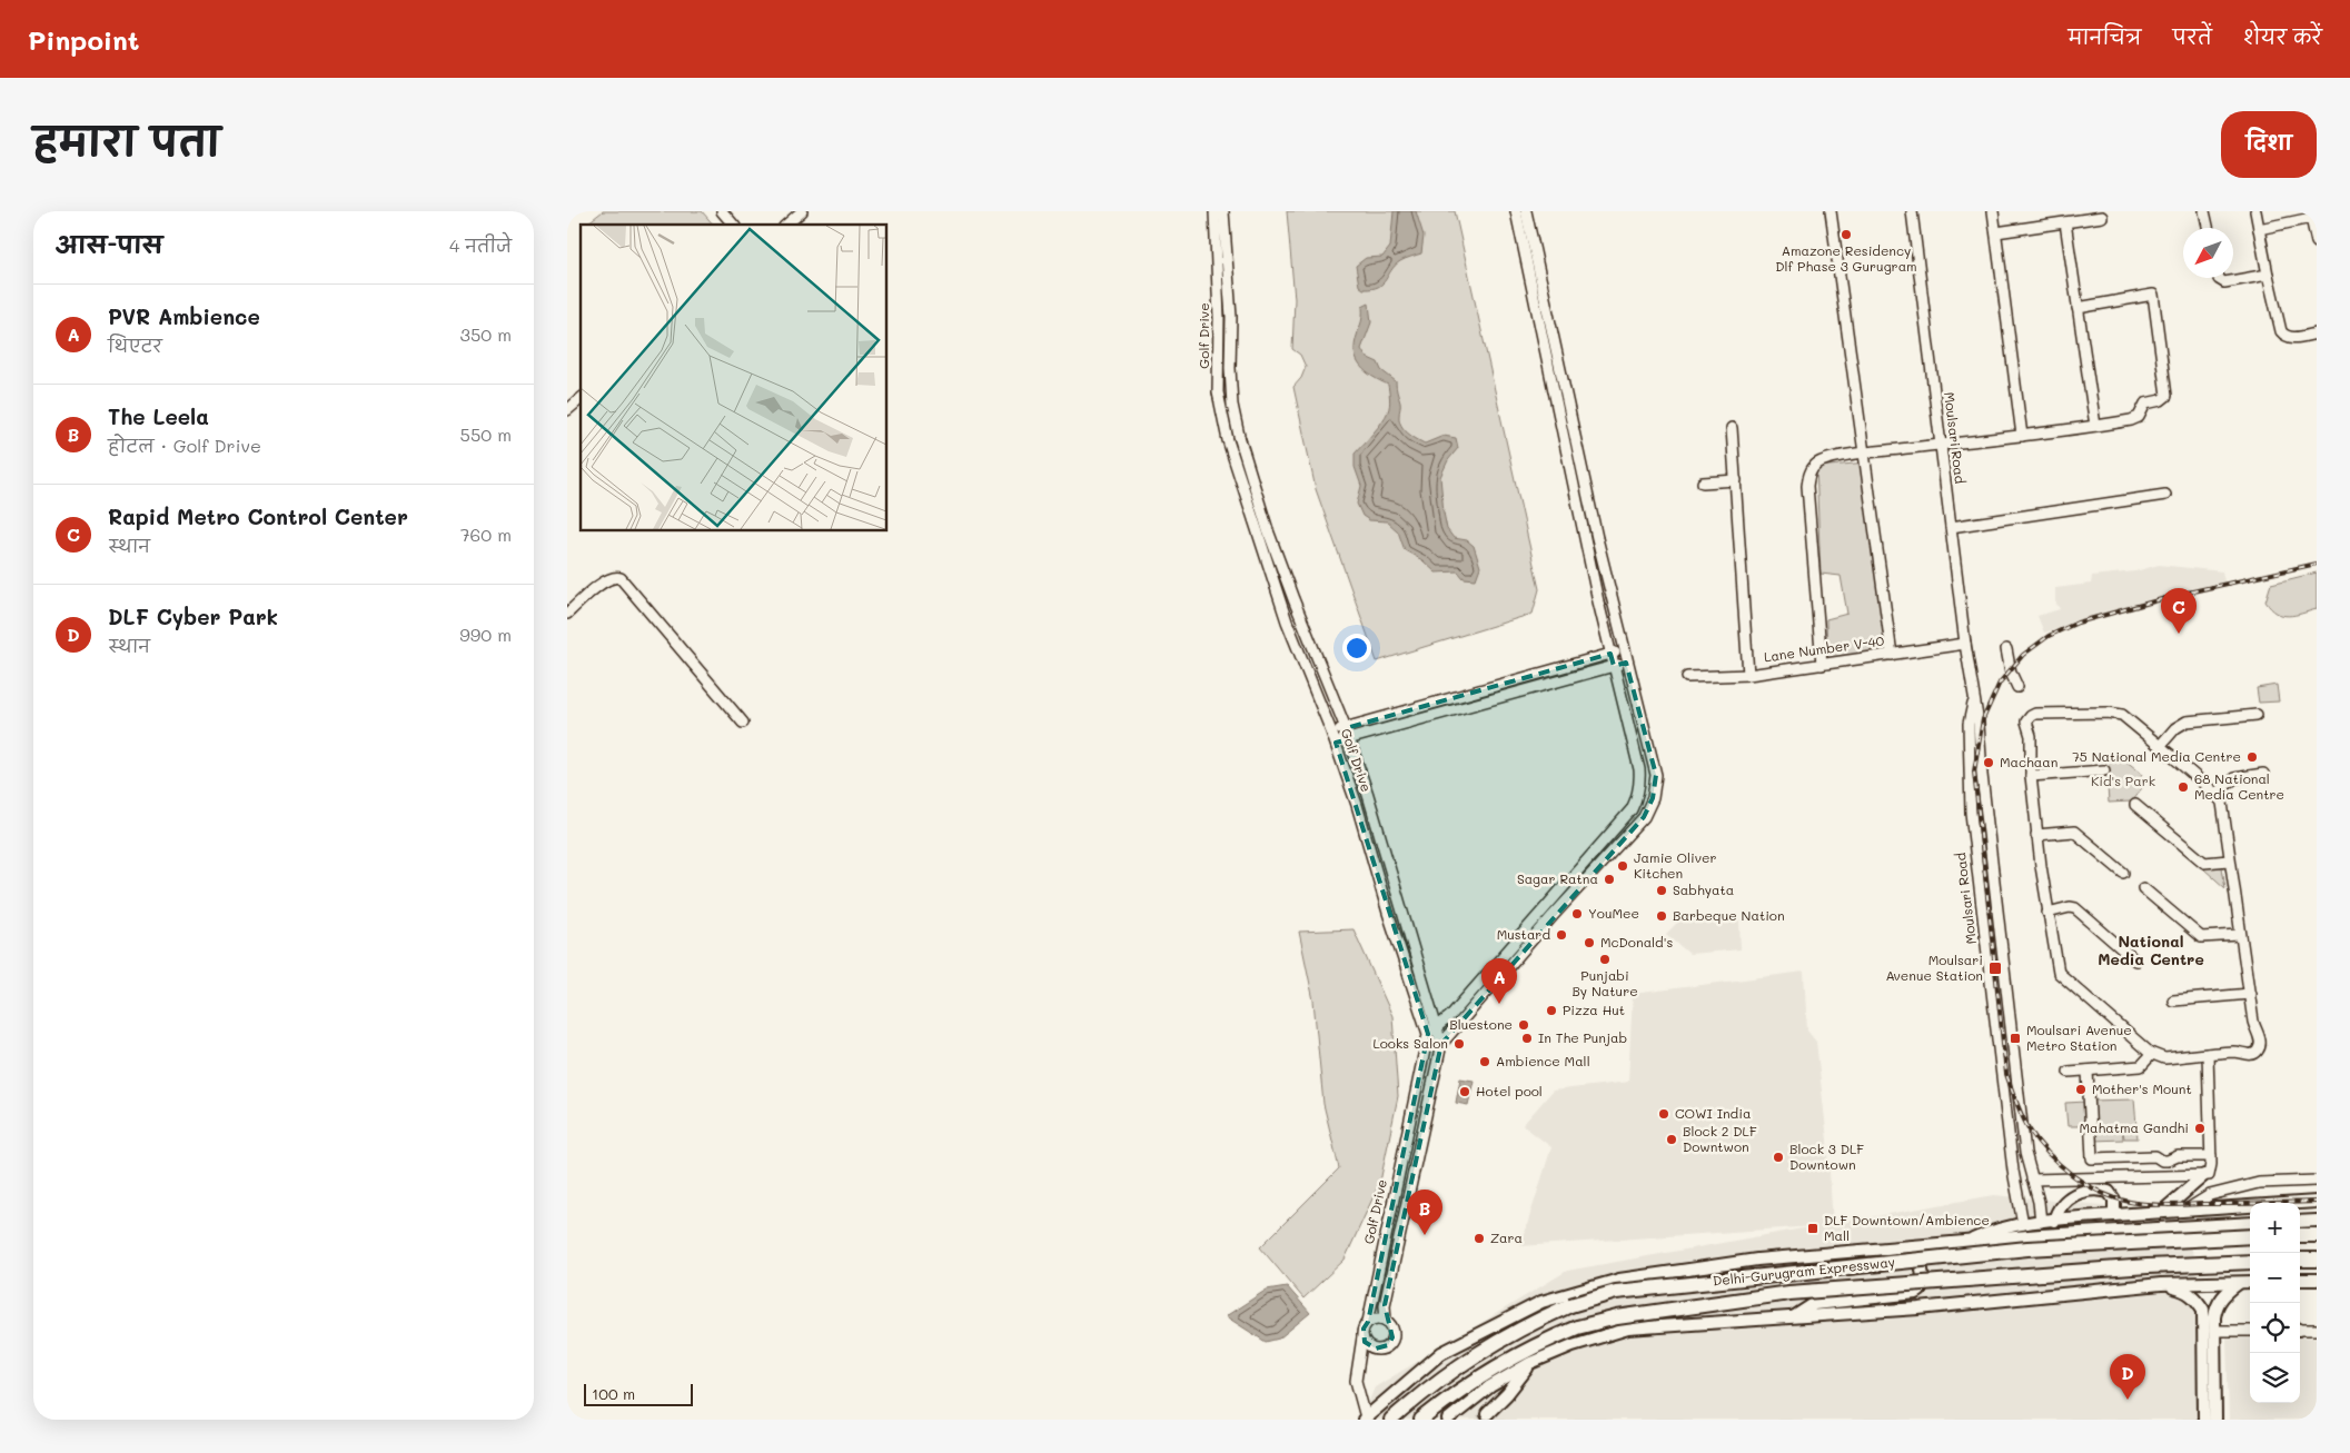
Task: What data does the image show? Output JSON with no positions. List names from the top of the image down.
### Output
{
  "streets": {
    "highway": ["Delhi-Gurugram Expressway"],
    "street": ["Golf Drive", "Moulsari Road", "Lane Number V-40"]
  },
  "crossings": [
    ["Moulsari Road", "Lane Number V-40"]
  ],
  "districts": ["National Media Centre"],
  "parks": ["Kid's Park"],
  "places": {
    "other": [
      "Amazone Residency Dlf Phase 3 Gurugram",
      "75 National Media Centre",
      "Machaan",
      "68 National Media Centre",
      "Jamie Oliver Kitchen",
      "Sagar Ratna",
      "Sabhyata",
      "YouMee",
      "Barbeque Nation",
      "Mustard",
      "McDonald's",
      "Punjabi By Nature",
      "Pizza Hut",
      "Bluestone",
      "In The Punjab",
      "Looks Salon",
      "Ambience Mall",
      "Mother's Mount",
      "Hotel pool",
      "COWI India",
      "Mahatma Gandhi",
      "Block 2 DLF Downtwon",
      "Block 3 DLF Downtown",
      "Zara"
    ],
    "transit": ["Moulsari Avenue Station", "Moulsari Avenue Metro Station", "DLF Downtown/Ambience Mall"]
  },
  "scale_bar": "100 m",
  "north": "bottom left",
  "page": {
    "header": "Pinpoint",
    "nav": ["मानचित्र", "परतें", "शेयर करें"],
    "title": "हमारा पता",
    "buttons": "दिशा",
    "heading": ["आस-पास", "4 नतीजे"],
    "list": [
      {
        "mark": "A",
        "name": "PVR Ambience",
        "note": "थिएटर",
        "value": "350 m"
      },
      {
        "mark": "B",
        "name": "The Leela",
        "note": "होटल · Golf Drive",
        "value": "550 m"
      },
      {
        "mark": "C",
        "name": "Rapid Metro Control Center",
        "note": "स्थान",
        "value": "760 m"
      },
      {
        "mark": "D",
        "name": "DLF Cyber Park",
        "note": "स्थान",
        "value": "990 m"
      }
    ],
    "pins": [
      "C",
      "A",
      "B",
      "D"
    ],
    "map_buttons": ["+", "−"],
    "scale": "100 m"
  }
}
